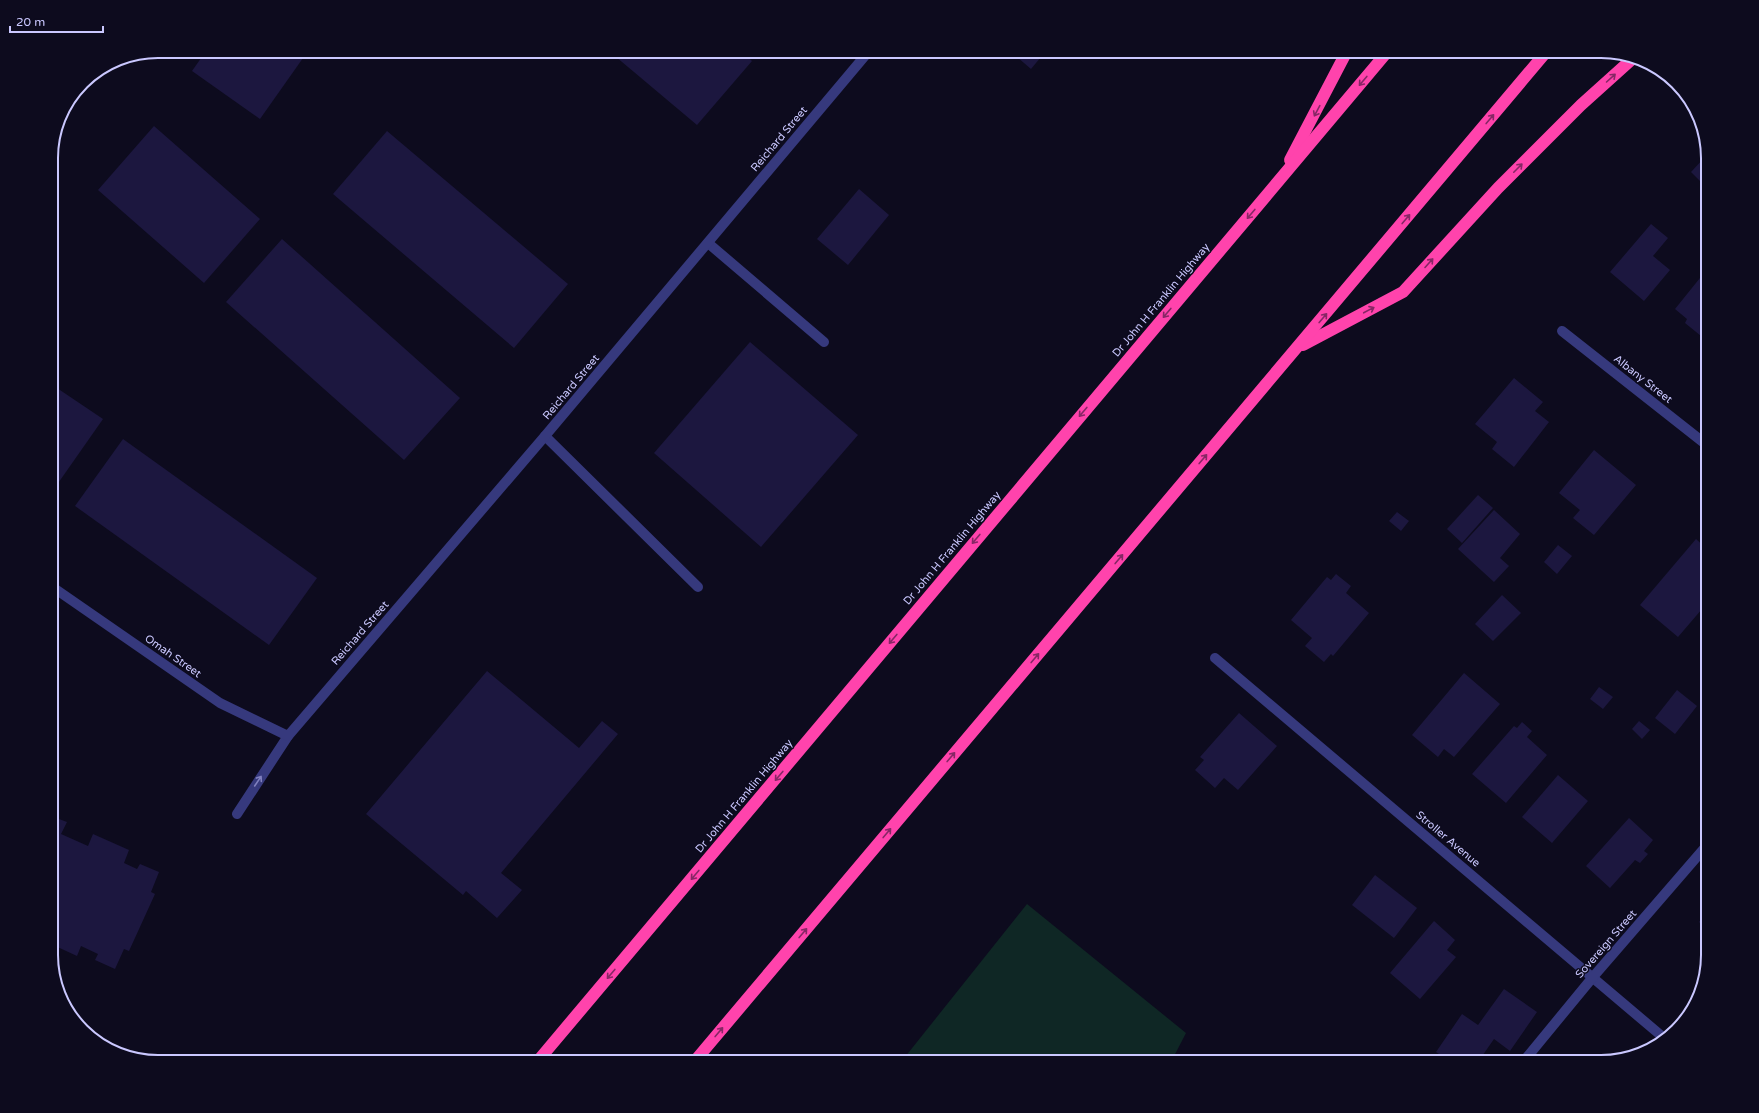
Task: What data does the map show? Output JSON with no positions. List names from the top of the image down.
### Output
{
  "streets": {
    "highway": ["Dr John H Franklin Highway"],
    "street": [
      "Reichard Street",
      "Albany Street",
      "Omah Street",
      "Stroller Avenue",
      "Sovereign Street"
    ]
  },
  "crossings": [
    ["Reichard Street", "Omah Street"],
    ["Stroller Avenue", "Sovereign Street"]
  ],
  "one_way": ["Dr John H Franklin Highway"],
  "scale_bar": "20 m"
}
